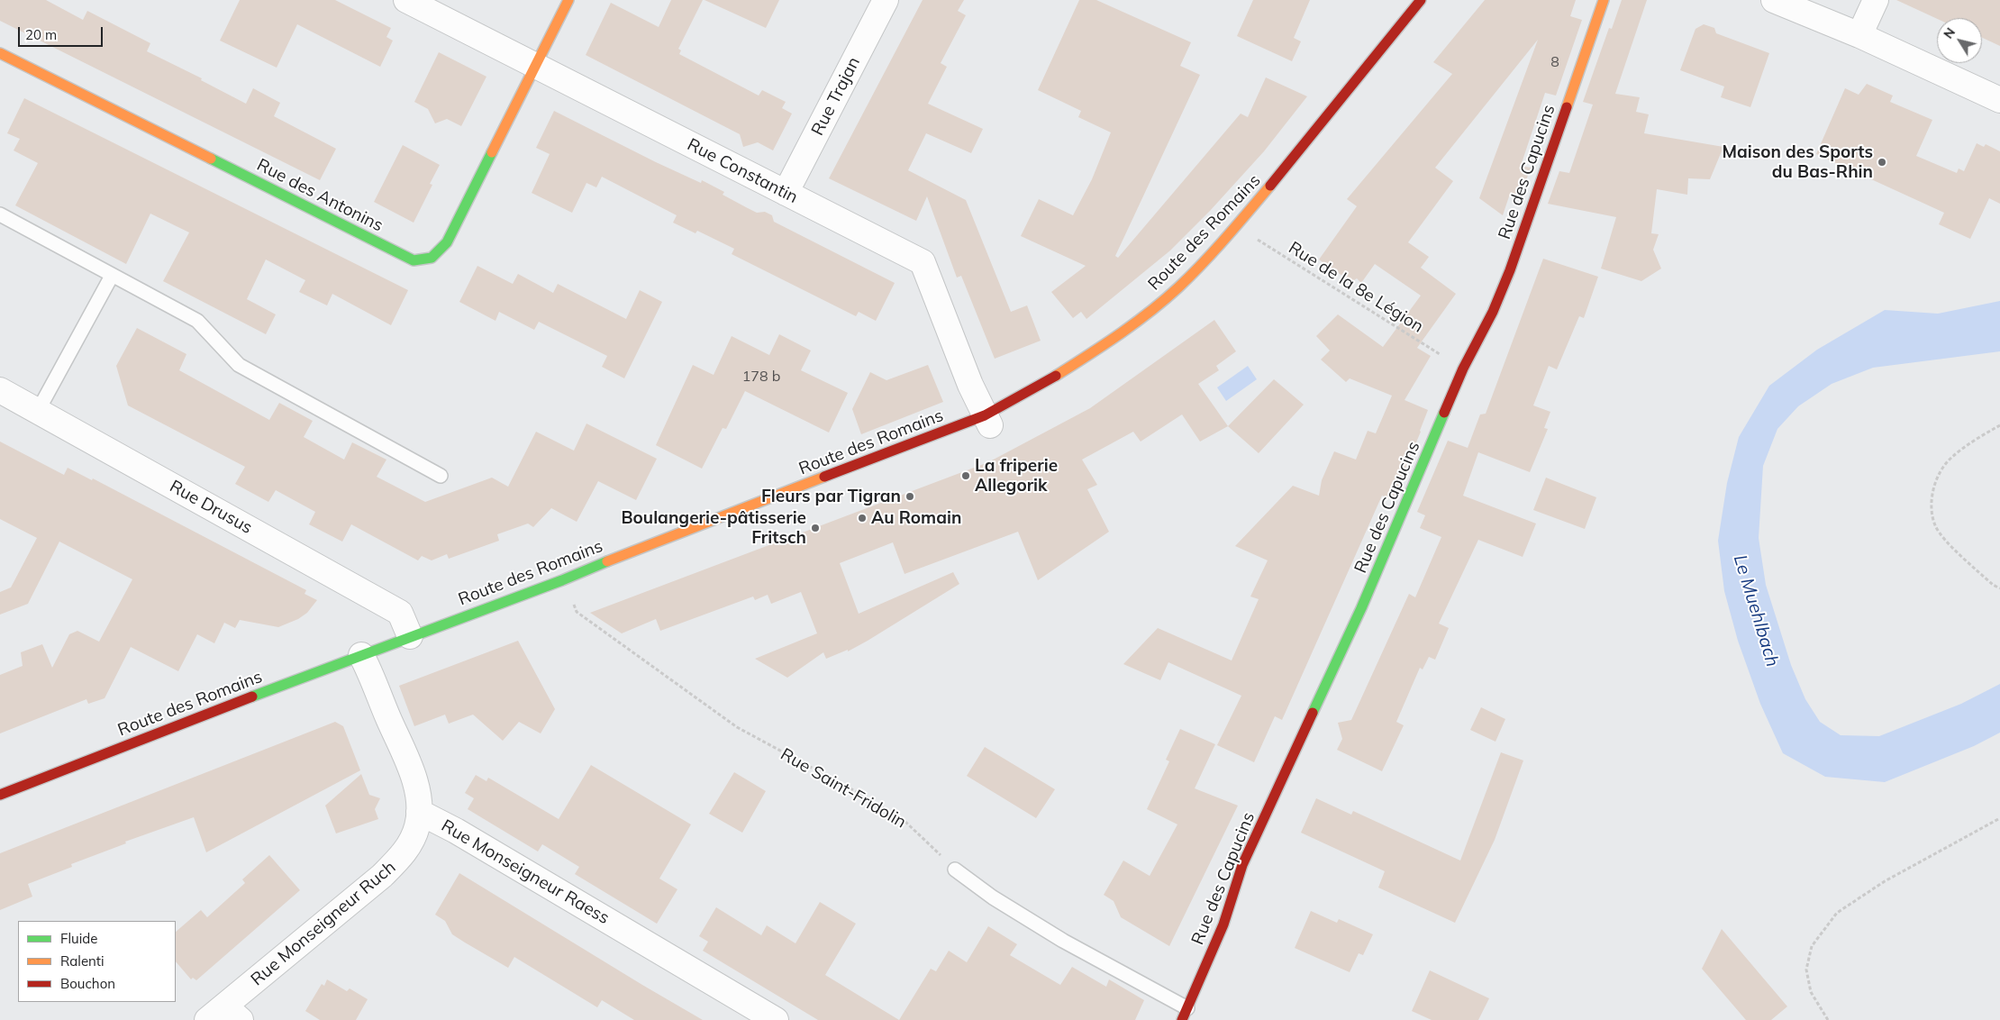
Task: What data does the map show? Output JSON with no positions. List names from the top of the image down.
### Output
{
  "streets": {
    "street": [
      "Rue Trajan",
      "Rue Constantin",
      "Rue des Capucins",
      "Rue des Antonins",
      "Route des Romains",
      "Rue Drusus",
      "Rue Monseigneur Raess",
      "Rue Monseigneur Ruch"
    ],
    "path": ["Rue de la 8e Légion", "Rue Saint-Fridolin"]
  },
  "crossings": [
    ["Rue Trajan", "Rue Constantin"],
    ["Rue Constantin", "Rue des Antonins"],
    ["Rue Constantin", "Route des Romains"],
    ["Rue des Capucins", "Rue de la 8e Légion"],
    ["Route des Romains", "Rue de la 8e Légion"],
    ["Route des Romains", "Rue Drusus"],
    ["Route des Romains", "Rue Saint-Fridolin"],
    ["Rue Monseigneur Raess", "Rue Monseigneur Ruch"]
  ],
  "water": ["Le Muehlbach"],
  "places": [
    "Maison des Sports du Bas-Rhin",
    "La friperie Allegorik",
    "Fleurs par Tigran",
    "Au Romain",
    "Boulangerie-pâtisserie Fritsch"
  ],
  "house_numbers": ["8", "178 b"],
  "legend": ["Fluide", "Ralenti", "Bouchon"],
  "scale_bar": "20 m",
  "north": "top left"
}
